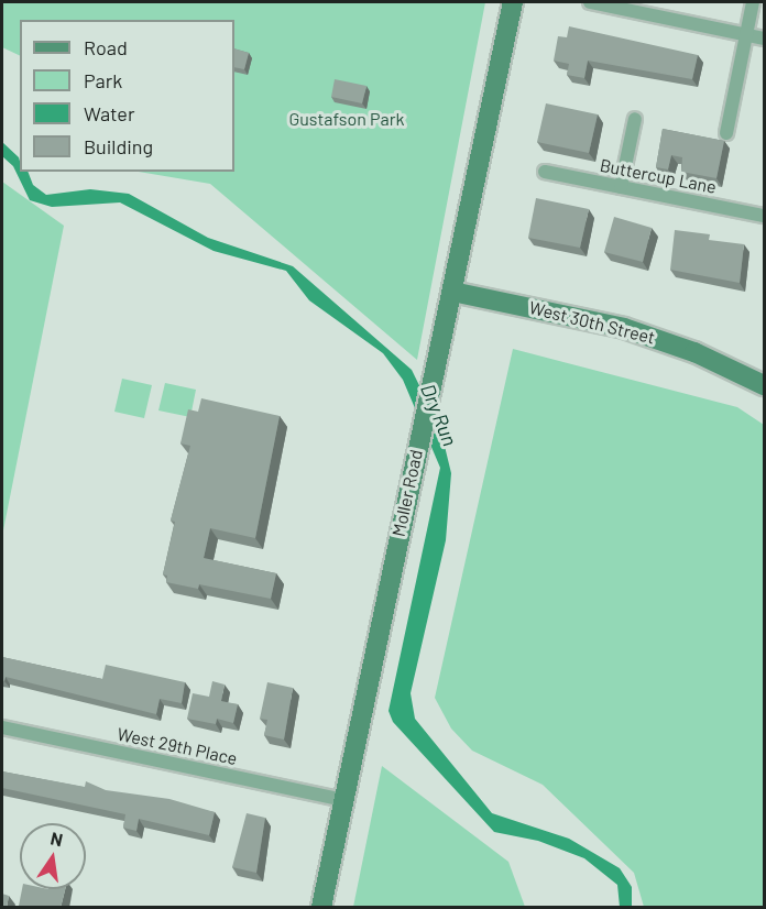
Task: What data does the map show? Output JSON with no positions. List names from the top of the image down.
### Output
{
  "streets": {
    "street": [
      "Buttercup Lane",
      "West 30th Street",
      "Moller Road",
      "West 29th Place"
    ]
  },
  "crossings": [
    ["West 30th Street", "Moller Road"],
    ["Moller Road", "West 29th Place"]
  ],
  "water": ["Dry Run"],
  "parks": ["Gustafson Park"],
  "legend": [
    "Road",
    "Park",
    "Water",
    "Building"
  ],
  "north": "top"
}
